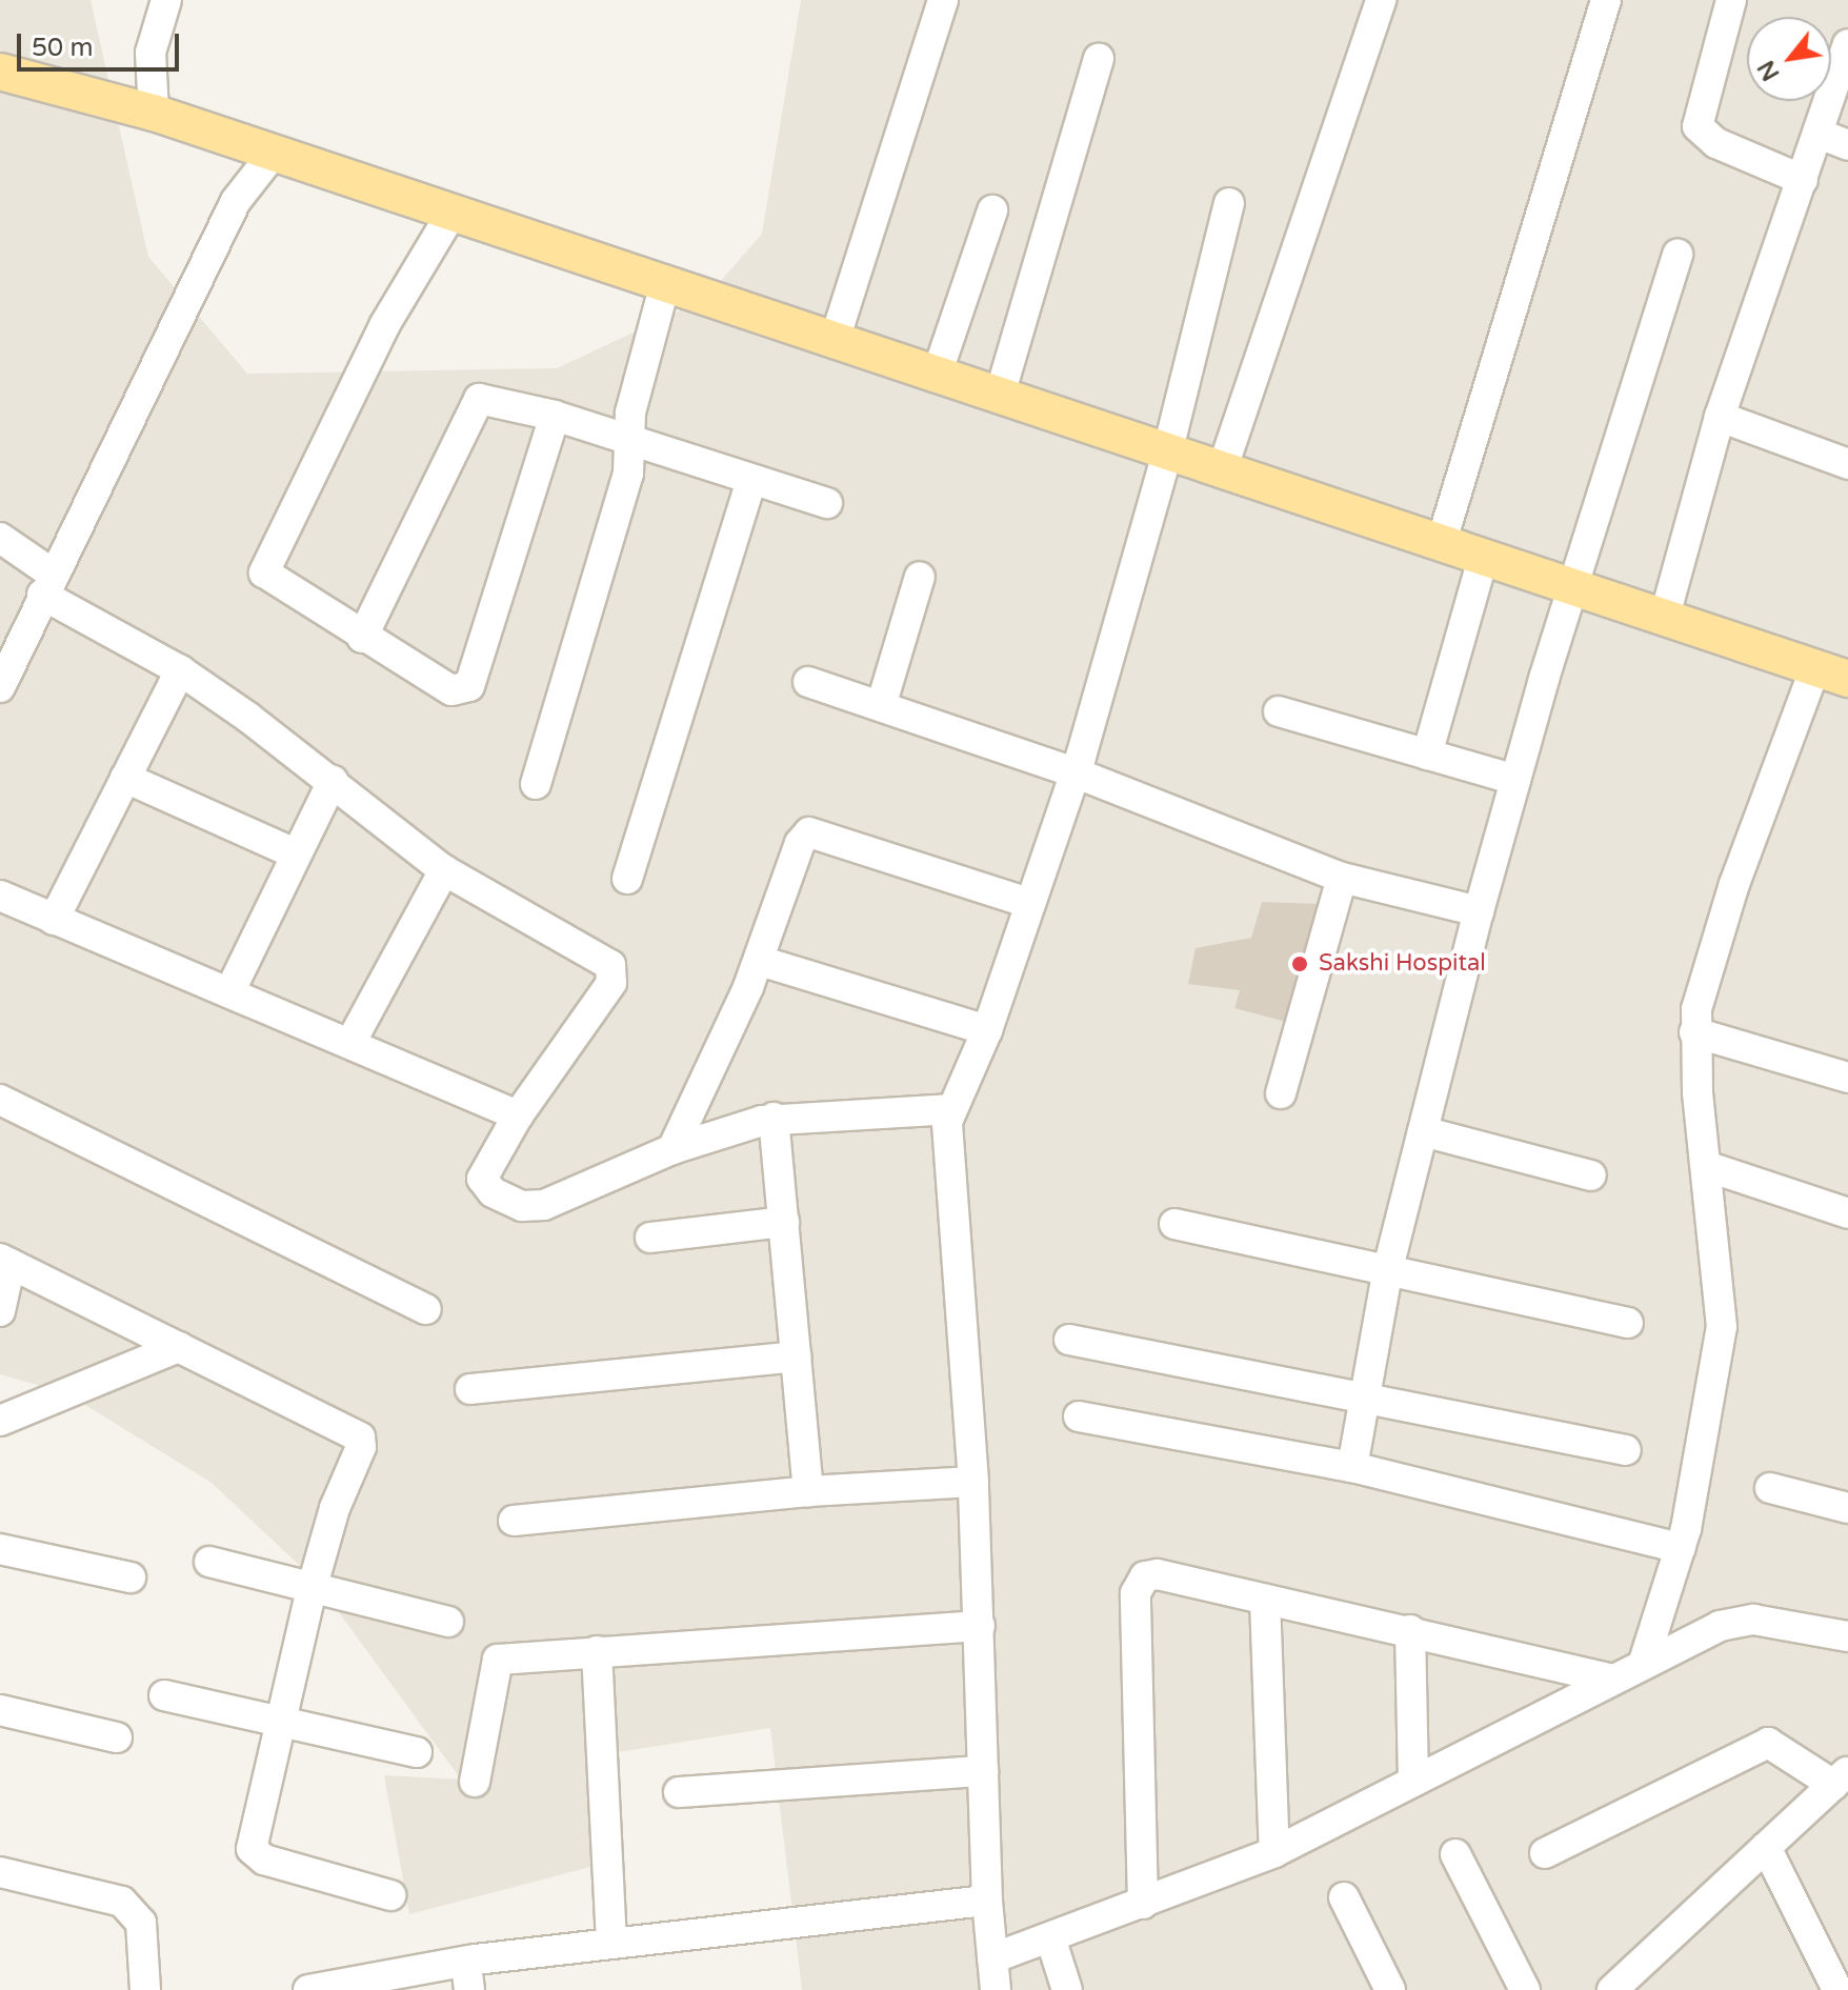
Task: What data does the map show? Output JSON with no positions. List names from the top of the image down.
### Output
{
  "places": ["Sakshi Hospital"],
  "scale_bar": "50 m",
  "north": "bottom left"
}
